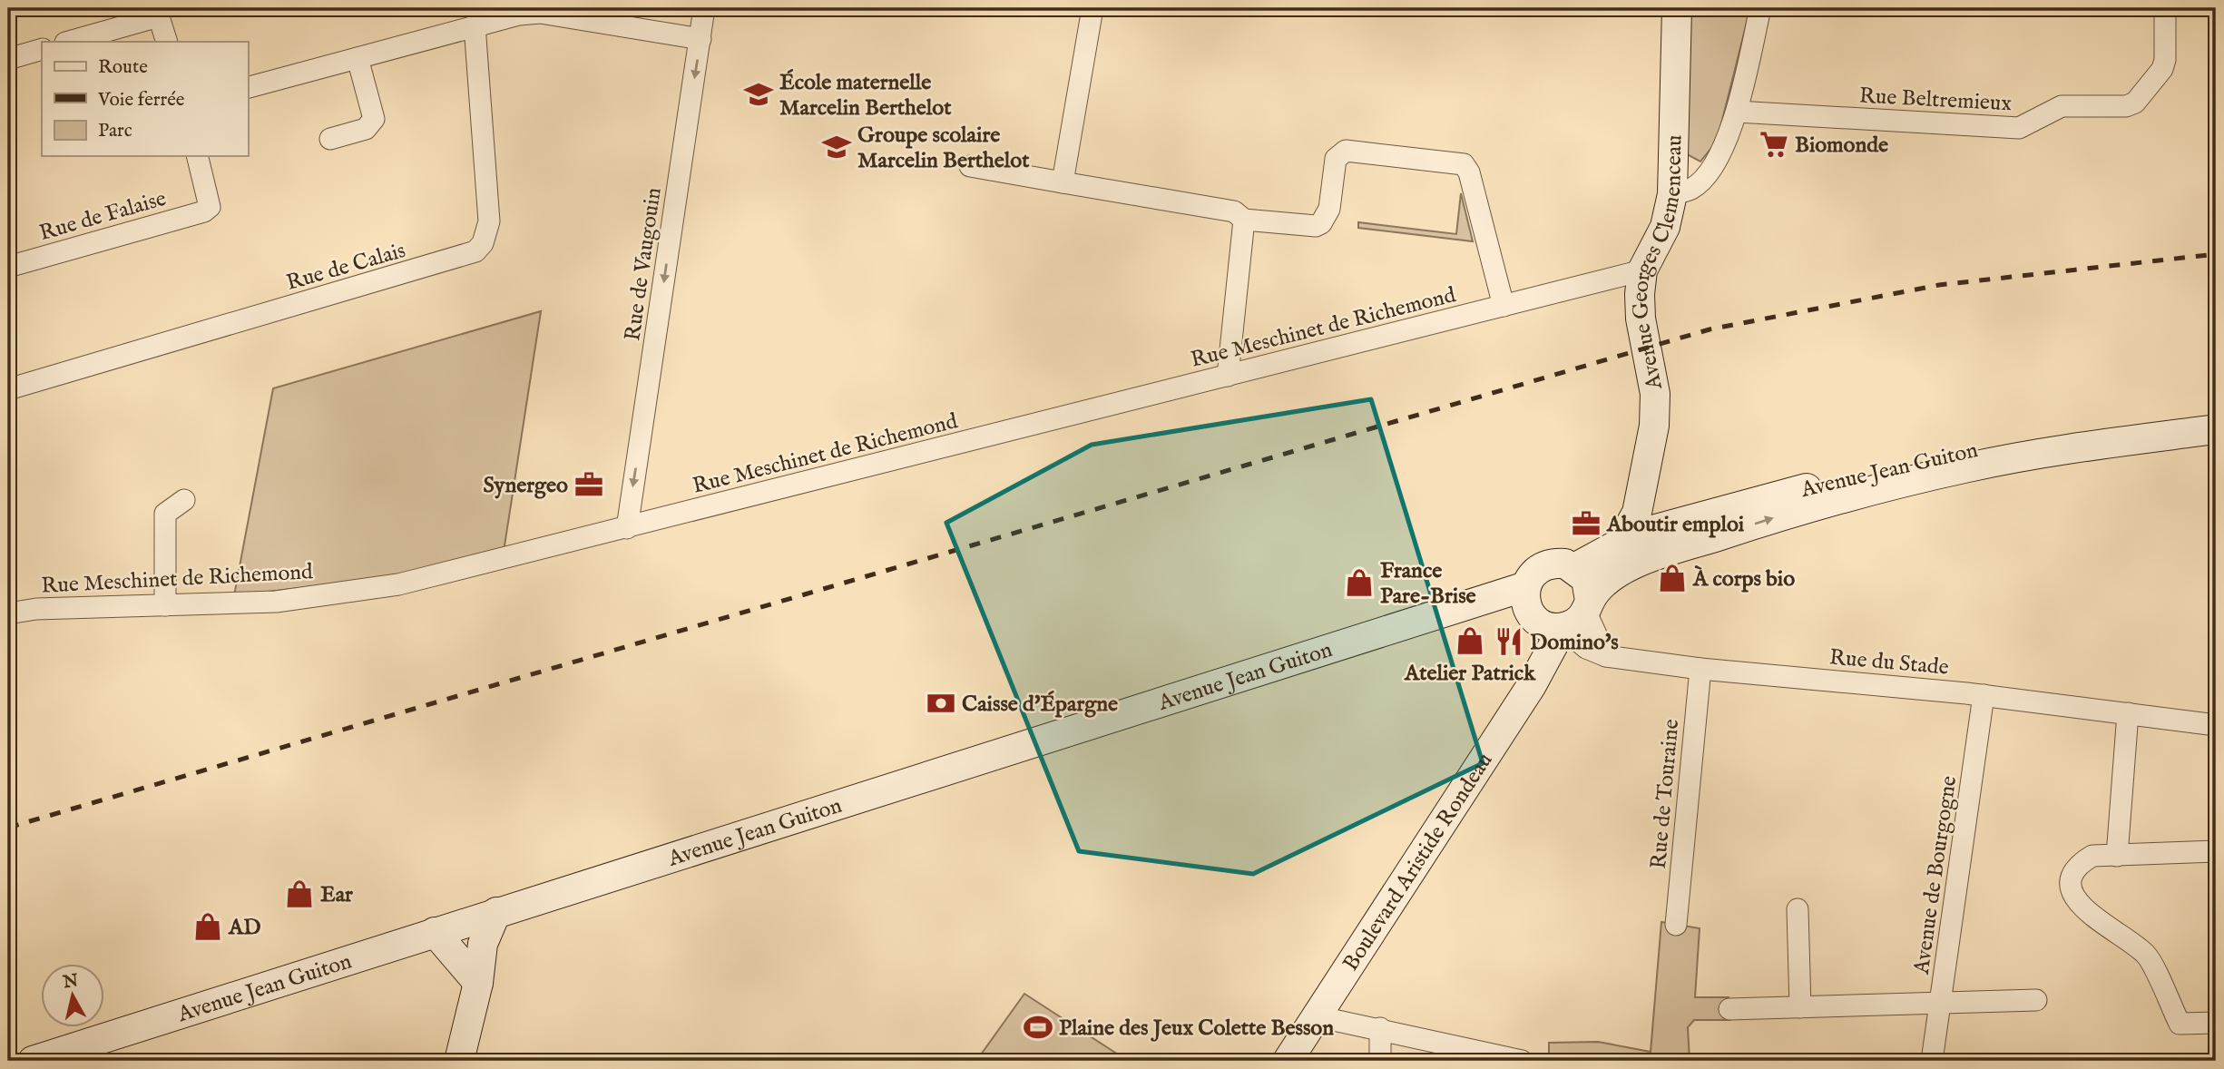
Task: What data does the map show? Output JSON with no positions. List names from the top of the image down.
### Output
{
  "streets": {
    "main road": ["Avenue Georges Clemenceau", "Avenue Jean Guiton", "Boulevard Aristide Rondeau"],
    "street": [
      "Rue Beltremieux",
      "Rue de Falaise",
      "Rue de Vaugouin",
      "Rue de Calais",
      "Rue Meschinet de Richemond",
      "Rue du Stade",
      "Rue de Touraine",
      "Avenue de Bourgogne"
    ]
  },
  "crossings": [
    ["Avenue Georges Clemenceau", "Rue Meschinet de Richemond"],
    ["Avenue Georges Clemenceau", "Avenue Jean Guiton"],
    ["Avenue Georges Clemenceau", "Rue du Stade"],
    ["Avenue Georges Clemenceau", "Boulevard Aristide Rondeau"],
    ["Rue de Vaugouin", "Rue Meschinet de Richemond"],
    ["Avenue Jean Guiton", "Rue du Stade"],
    ["Avenue Jean Guiton", "Boulevard Aristide Rondeau"],
    ["Rue du Stade", "Rue de Touraine"],
    ["Rue du Stade", "Boulevard Aristide Rondeau"],
    ["Rue du Stade", "Avenue de Bourgogne"]
  ],
  "one_way": ["Rue de Vaugouin"],
  "places": {
    "school or university": ["École maternelle Marcelin Berthelot", "Groupe scolaire Marcelin Berthelot"],
    "supermarket": ["Biomonde"],
    "office": ["Synergeo", "Aboutir emploi"],
    "shop": [
      "À corps bio",
      "France Pare-Brise",
      "Atelier Patrick",
      "Ear",
      "AD"
    ],
    "restaurant": ["Domino's"],
    "bank": ["Caisse d'Épargne"],
    "sports": ["Plaine des Jeux Colette Besson"]
  },
  "legend": ["Route", "Voie ferrée", "Parc"],
  "north": "top"
}
